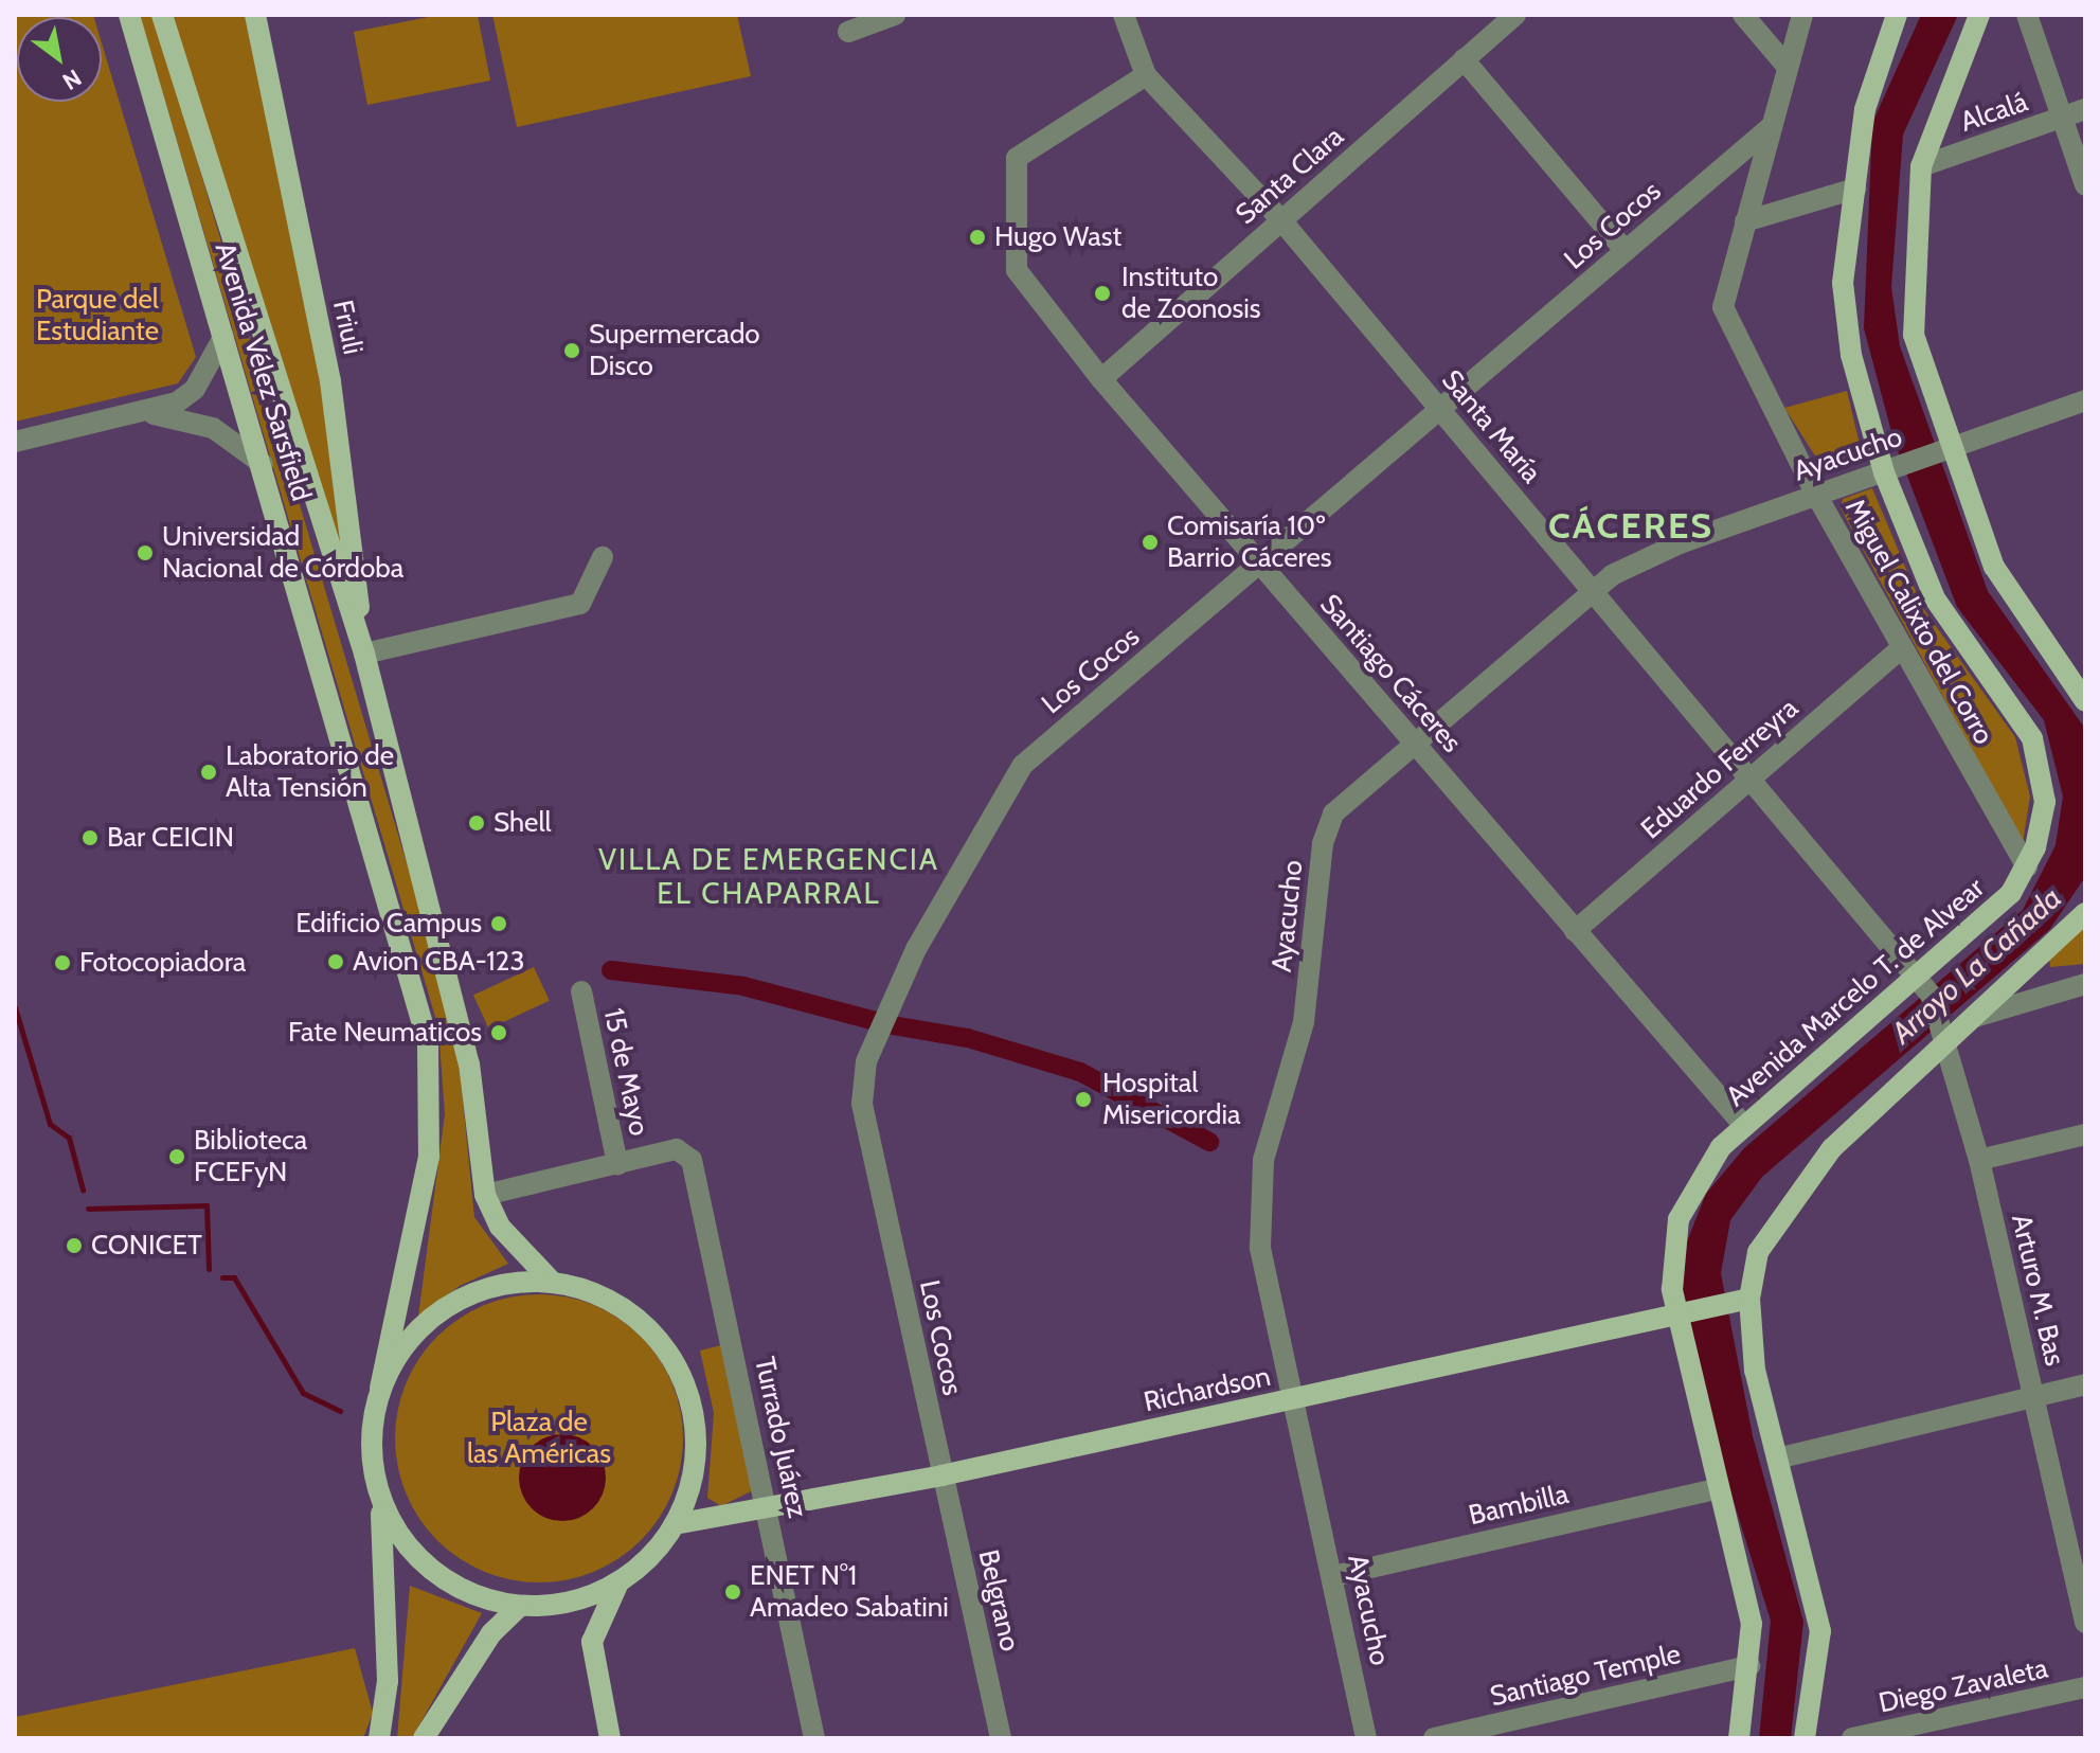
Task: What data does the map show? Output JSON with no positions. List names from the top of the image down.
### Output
{
  "streets": {
    "main road": [
      "Friuli",
      "Avenida Vélez Sarsfield",
      "Avenida Marcelo T. de Alvear",
      "Richardson"
    ],
    "street": [
      "Alcalá",
      "Santa Clara",
      "Los Cocos",
      "Santa María",
      "Ayacucho",
      "Miguel Calixto del Corro",
      "Santiago Cáceres",
      "Eduardo Ferreyra",
      "15 de Mayo",
      "Arturo M. Bas",
      "Turrado Juárez",
      "Bambilla",
      "Belgrano",
      "Santiago Temple",
      "Diego Zavaleta"
    ]
  },
  "crossings": [
    ["Santa Clara", "Santa María"],
    ["Santa Clara", "Santiago Cáceres"],
    ["Los Cocos", "Santa María"],
    ["Los Cocos", "Miguel Calixto del Corro"],
    ["Los Cocos", "Santiago Cáceres"],
    ["Los Cocos", "Richardson"],
    ["Los Cocos", "Belgrano"],
    ["Friuli", "Avenida Vélez Sarsfield"],
    ["Santa María", "Ayacucho"],
    ["Santa María", "Santiago Cáceres"],
    ["Santa María", "Eduardo Ferreyra"],
    ["Santa María", "Avenida Marcelo T. de Alvear"],
    ["Santa María", "Arturo M. Bas"],
    ["Ayacucho", "Miguel Calixto del Corro"],
    ["Ayacucho", "Santiago Cáceres"],
    ["Ayacucho", "Avenida Marcelo T. de Alvear"],
    ["Ayacucho", "Richardson"],
    ["Ayacucho", "Bambilla"],
    ["Miguel Calixto del Corro", "Eduardo Ferreyra"],
    ["Miguel Calixto del Corro", "Avenida Marcelo T. de Alvear"],
    ["Santiago Cáceres", "Eduardo Ferreyra"],
    ["Santiago Cáceres", "Avenida Marcelo T. de Alvear"],
    ["Avenida Marcelo T. de Alvear", "Arturo M. Bas"],
    ["Avenida Marcelo T. de Alvear", "Richardson"],
    ["Avenida Marcelo T. de Alvear", "Bambilla"],
    ["Avenida Marcelo T. de Alvear", "Santiago Temple"],
    ["15 de Mayo", "Turrado Juárez"],
    ["Richardson", "Turrado Juárez"],
    ["Richardson", "Belgrano"]
  ],
  "districts": ["CÁCERES", "VILLA DE EMERGENCIA EL CHAPARRAL"],
  "water": ["Arroyo La Cañada"],
  "parks": ["Parque del Estudiante", "Plaza de las Américas"],
  "places": [
    "Hugo Wast",
    "Instituto de Zoonosis",
    "Supermercado Disco",
    "Comisaría 10º Barrio Cáceres",
    "Universidad Nacional de Córdoba",
    "Laboratorio de Alta Tensión",
    "Shell",
    "Bar CEICIN",
    "Edificio Campus",
    "Avion CBA-123",
    "Fotocopiadora",
    "Fate Neumaticos",
    "Hospital Misericordia",
    "Biblioteca FCEFyN",
    "CONICET",
    "ENET N°1 Amadeo Sabatini"
  ],
  "north": "bottom right"
}
